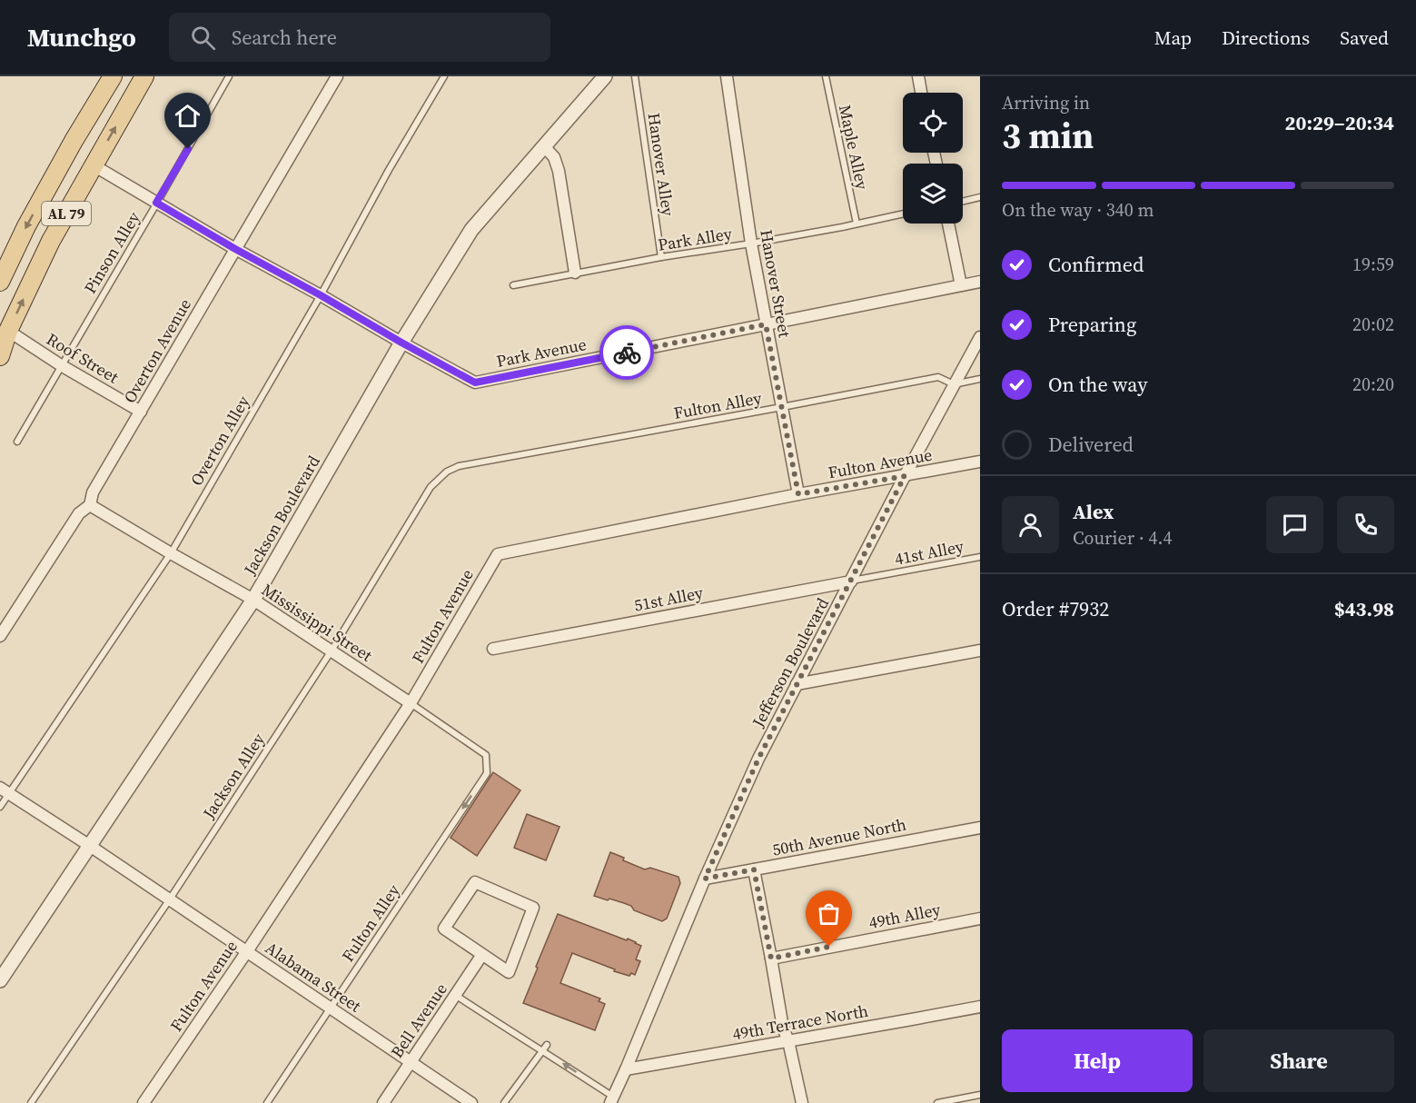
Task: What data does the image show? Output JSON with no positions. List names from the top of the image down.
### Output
{
  "streets": {
    "main road": ["AL 79"],
    "street": [
      "Hanover Street",
      "Overton Avenue",
      "Park Avenue",
      "Roof Street",
      "Fulton Avenue",
      "Jackson Boulevard",
      "51st Alley",
      "Mississippi Street",
      "Jefferson Boulevard",
      "50th Avenue North",
      "49th Alley",
      "Alabama Street",
      "Bell Avenue",
      "49th Terrace North"
    ],
    "lane": [
      "Maple Alley",
      "Hanover Alley",
      "Park Alley",
      "Pinson Alley",
      "Fulton Alley",
      "Overton Alley",
      "41st Alley",
      "Jackson Alley"
    ]
  },
  "crossings": [
    ["Maple Alley", "Park Alley"],
    ["Hanover Alley", "Park Alley"],
    ["AL 79", "Park Avenue"],
    ["AL 79", "Roof Street"],
    ["Park Alley", "Hanover Street"],
    ["Pinson Alley", "Park Avenue"],
    ["Pinson Alley", "Roof Street"],
    ["Hanover Street", "Park Avenue"],
    ["Hanover Street", "Fulton Alley"],
    ["Hanover Street", "Fulton Avenue"],
    ["Overton Avenue", "Park Avenue"],
    ["Overton Avenue", "Roof Street"],
    ["Overton Avenue", "Mississippi Street"],
    ["Park Avenue", "Overton Alley"],
    ["Park Avenue", "Jackson Boulevard"],
    ["Fulton Alley", "Fulton Avenue"],
    ["Fulton Alley", "Mississippi Street"],
    ["Fulton Alley", "Jefferson Boulevard"],
    ["Fulton Alley", "Jackson Alley"],
    ["Fulton Alley", "Alabama Street"],
    ["Overton Alley", "Mississippi Street"],
    ["Overton Alley", "Alabama Street"],
    ["Fulton Avenue", "Mississippi Street"],
    ["Fulton Avenue", "Jefferson Boulevard"],
    ["Fulton Avenue", "Alabama Street"],
    ["Jackson Boulevard", "Mississippi Street"],
    ["Jackson Boulevard", "Alabama Street"],
    ["41st Alley", "51st Alley"],
    ["41st Alley", "Jefferson Boulevard"],
    ["51st Alley", "Jefferson Boulevard"],
    ["Mississippi Street", "Jackson Alley"],
    ["Jefferson Boulevard", "50th Avenue North"],
    ["Jefferson Boulevard", "49th Terrace North"],
    ["Jackson Alley", "Alabama Street"],
    ["Alabama Street", "Bell Avenue"]
  ],
  "page": {
    "header": "Munchgo",
    "search": "Search here",
    "nav": ["Map", "Directions", "Saved"],
    "heading": ["3 min", "Arriving in", "20:29–20:34"],
    "panel": [
      "Alex",
      "Courier · 4.4",
      "Order #7932",
      "$43.98"
    ],
    "bar": "On the way · 340 m",
    "list": [
      ["Confirmed", "19:59"],
      ["Preparing", "20:02"],
      ["On the way", "20:20"],
      "Delivered"
    ],
    "buttons": ["Help", "Share"]
  }
}
